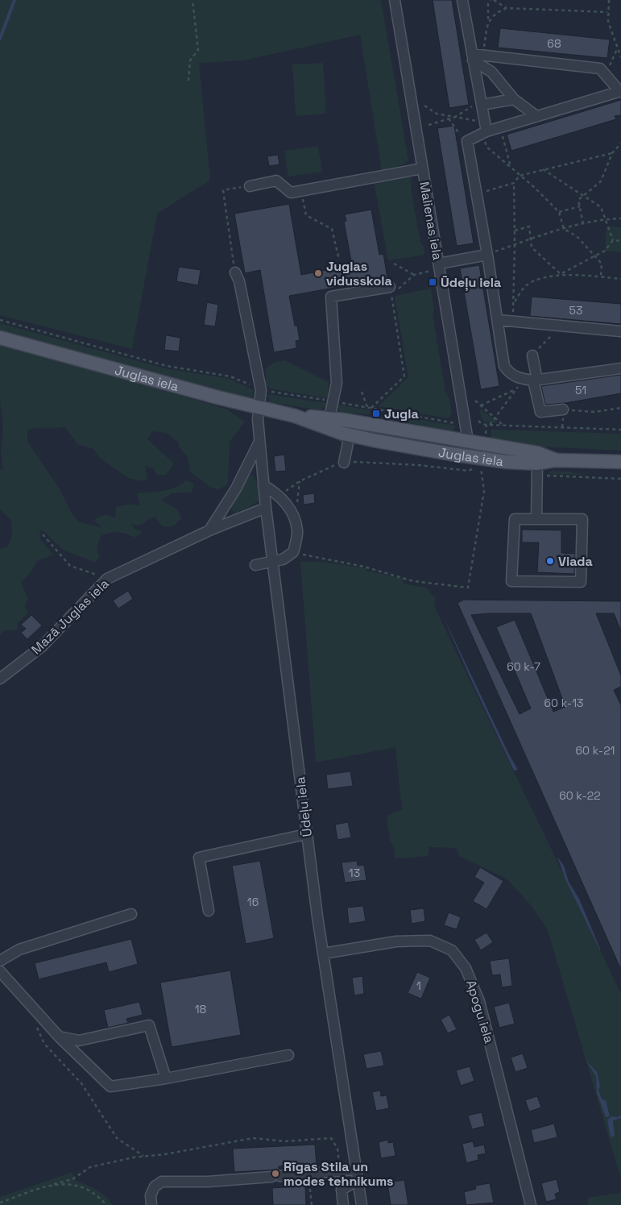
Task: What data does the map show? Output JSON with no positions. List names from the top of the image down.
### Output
{
  "streets": {
    "main road": ["Juglas iela"],
    "street": [
      "Malienas iela",
      "Mazā Juglas iela",
      "Ūdeļu iela",
      "Apogu iela"
    ]
  },
  "crossings": [
    ["Malienas iela", "Juglas iela"],
    ["Juglas iela", "Ūdeļu iela"],
    ["Mazā Juglas iela", "Ūdeļu iela"],
    ["Ūdeļu iela", "Apogu iela"]
  ],
  "places": {
    "other": ["Juglas vidusskola", "Viada", "Rīgas Stila un modes tehnikums"],
    "transit": ["Ūdeļu iela", "Jugla"]
  },
  "house_numbers": [
    "68",
    "53",
    "51",
    "60 k-7",
    "60 k-13",
    "60 k-21",
    "60 k-22",
    "13",
    "16",
    "1",
    "18"
  ]
}
